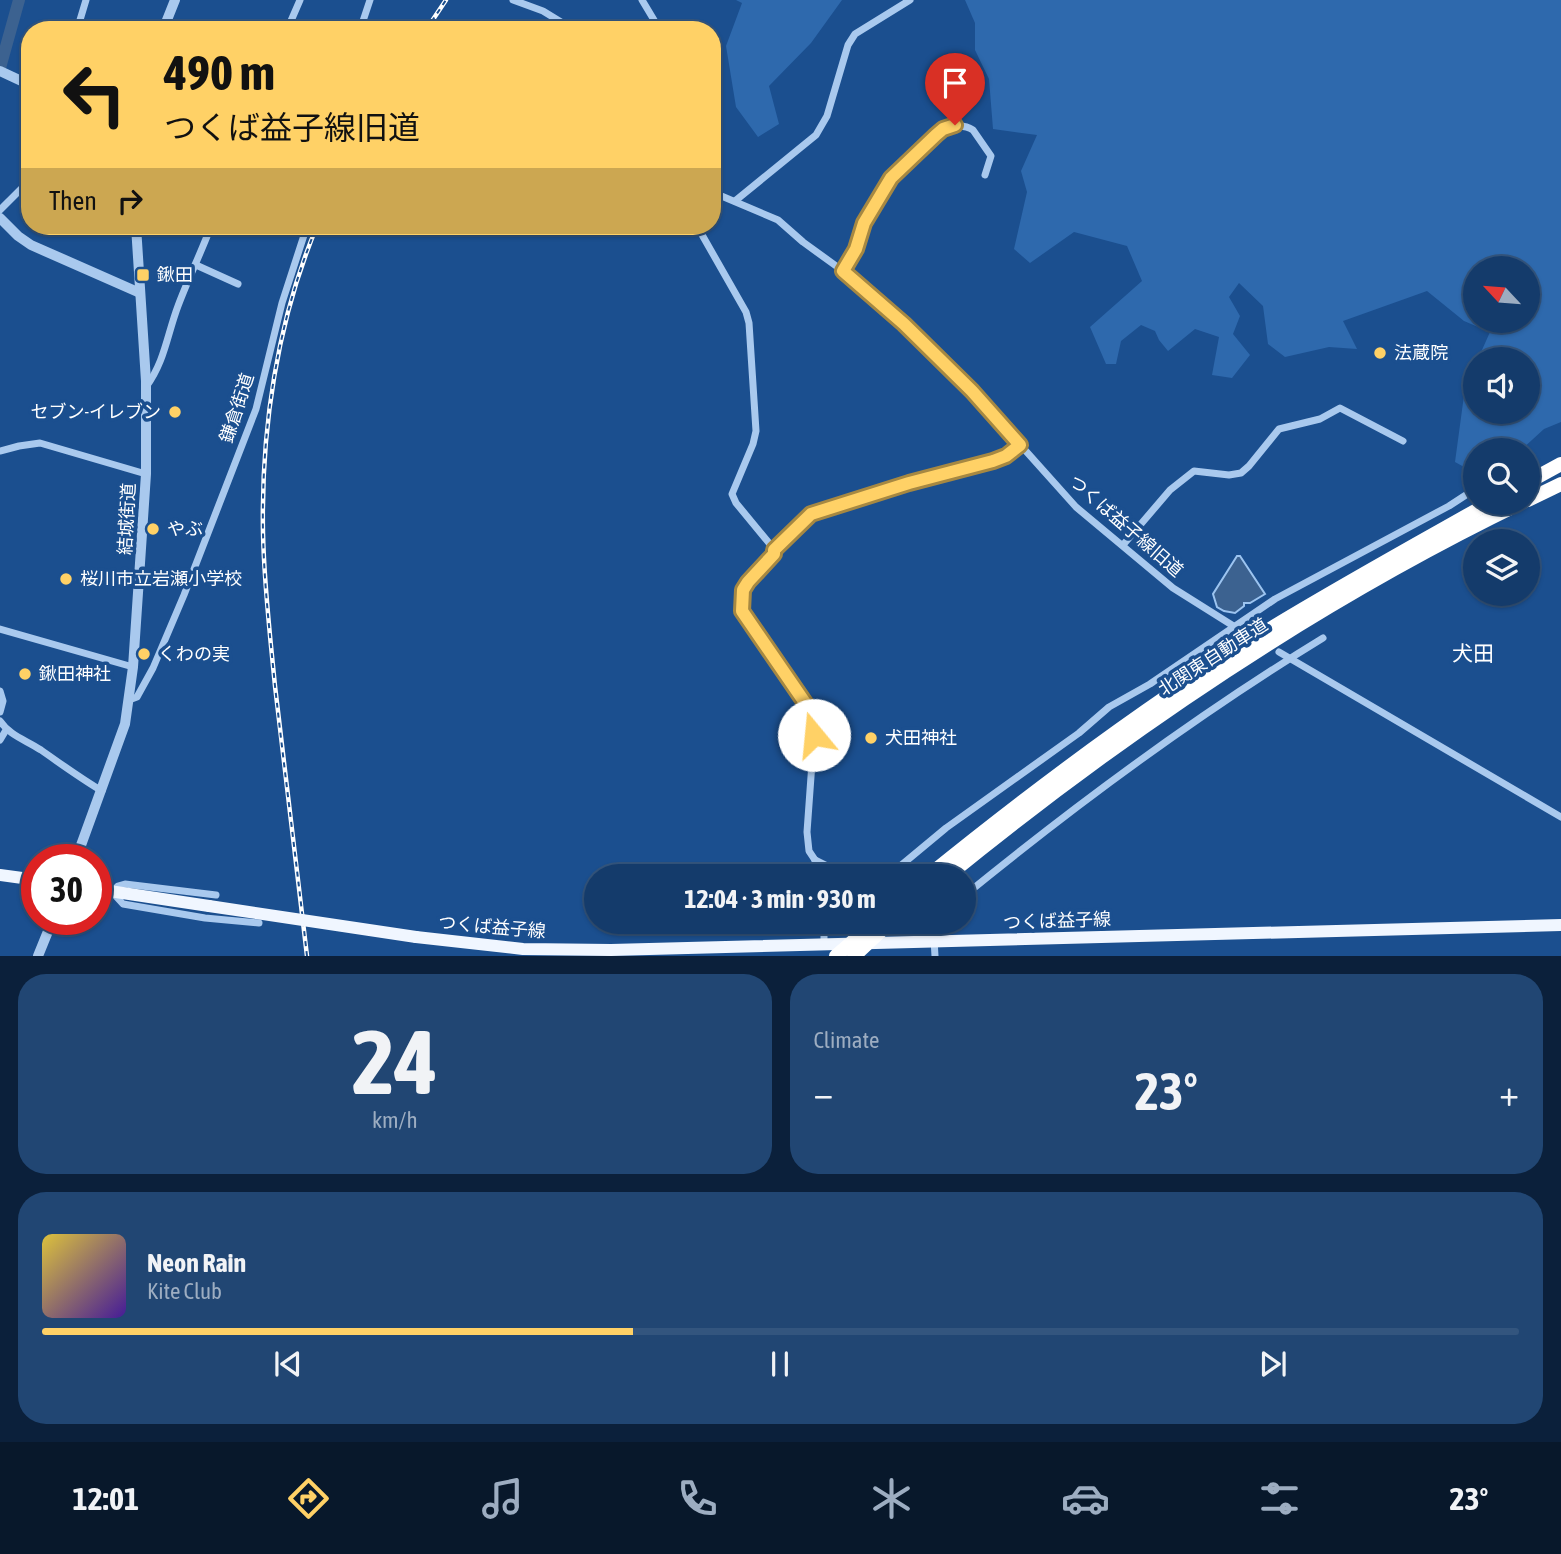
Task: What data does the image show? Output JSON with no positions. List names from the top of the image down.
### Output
{
  "streets": {
    "highway": ["北関東自動車道"],
    "main road": ["つくば益子線"],
    "street": ["鎌倉街道", "結城街道", "つくば益子線旧道"]
  },
  "crossings": [
    ["鎌倉街道", "結城街道"]
  ],
  "districts": ["犬田"],
  "places": {
    "transit": ["鍬田"],
    "other": [
      "法蔵院",
      "セブン-イレブン",
      "やぶ",
      "桜川市立岩瀬小学校",
      "くわの実",
      "鍬田神社",
      "犬田神社"
    ]
  },
  "north": "top left",
  "page": {
    "turn": ["490 m", "つくば益子線旧道"],
    "then": "Then",
    "limit": "30",
    "trip": "12:04 · 3 min · 930 m",
    "tile": [
      ["24", "km/h"],
      "Climate"
    ],
    "heat": ["−", "23°", "+"],
    "song": ["Neon Rain", "Kite Club"],
    "tabs": ["12:01", "23°"]
  }
}
